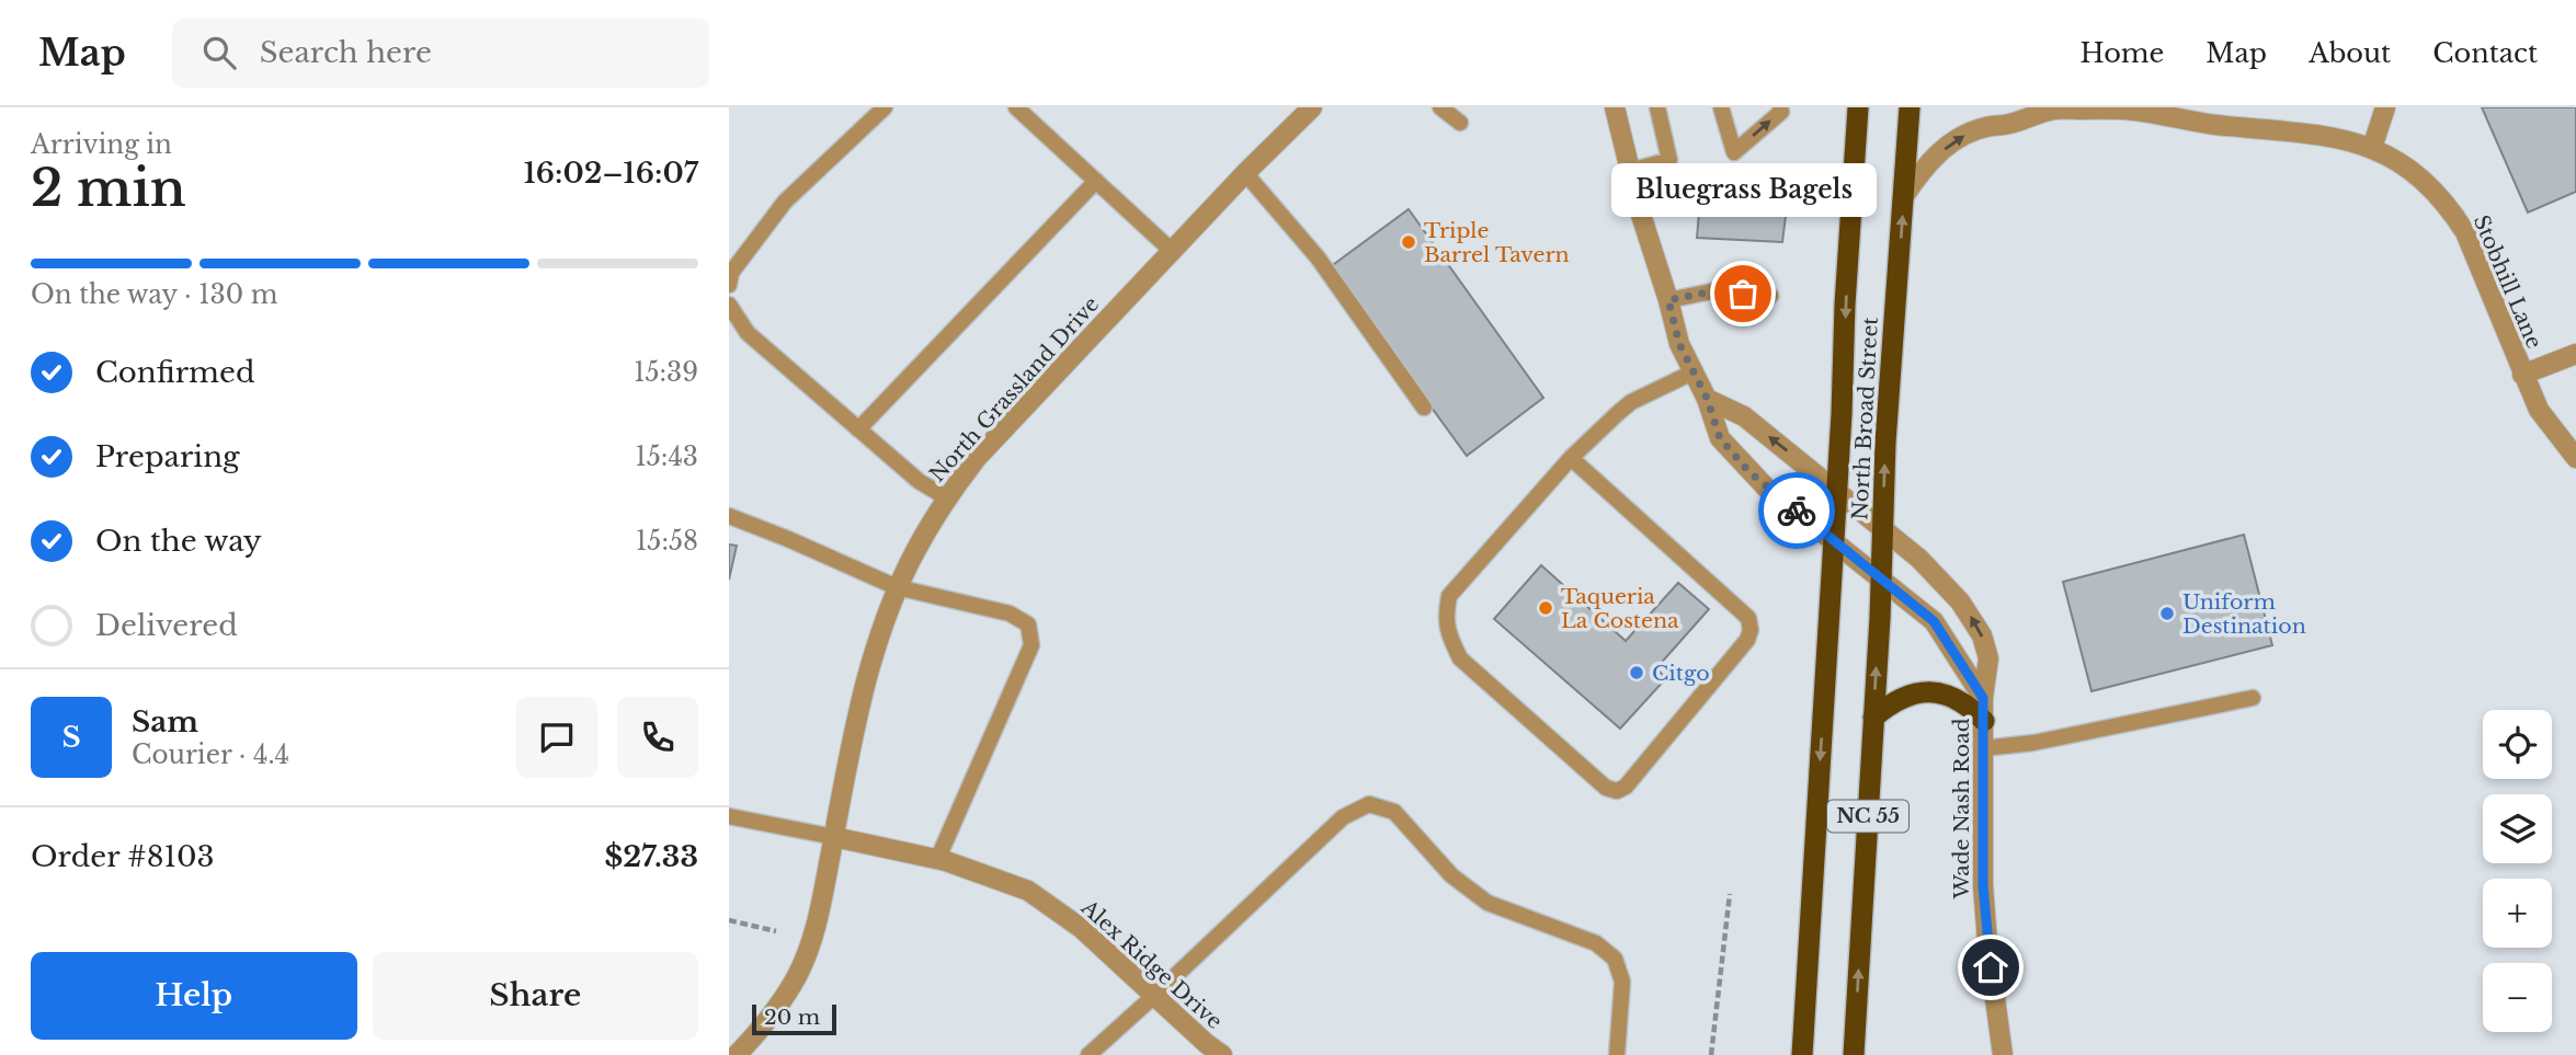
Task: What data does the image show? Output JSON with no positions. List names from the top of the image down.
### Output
{
  "streets": {
    "highway": ["North Broad Street", "NC 55"],
    "street": [
      "Stobhill Lane",
      "North Grassland Drive",
      "Wade Nash Road",
      "Alex Ridge Drive"
    ]
  },
  "crossings": [
    ["Stobhill Lane", "North Broad Street"],
    ["North Grassland Drive", "Alex Ridge Drive"],
    ["North Broad Street", "Wade Nash Road"]
  ],
  "places": [
    "Triple Barrel Tavern",
    "Bluegrass Bagels",
    "Taqueria La Costena",
    "Uniform Destination",
    "Citgo"
  ],
  "scale_bar": "20 m",
  "page": {
    "header": "Map",
    "search": "Search here",
    "nav": [
      "Home",
      "Map",
      "About",
      "Contact"
    ],
    "heading": ["2 min", "Arriving in", "16:02–16:07"],
    "panel": [
      "Sam",
      "Courier · 4.4",
      "Order #8103",
      "$27.33"
    ],
    "bubble": "Bluegrass Bagels",
    "bar": "On the way · 130 m",
    "list": [
      ["Confirmed", "15:39"],
      ["Preparing", "15:43"],
      ["On the way", "15:58"],
      "Delivered"
    ],
    "round": "S",
    "map_buttons": ["+", "−"],
    "buttons": ["Help", "Share"],
    "scale": "20 m"
  }
}
